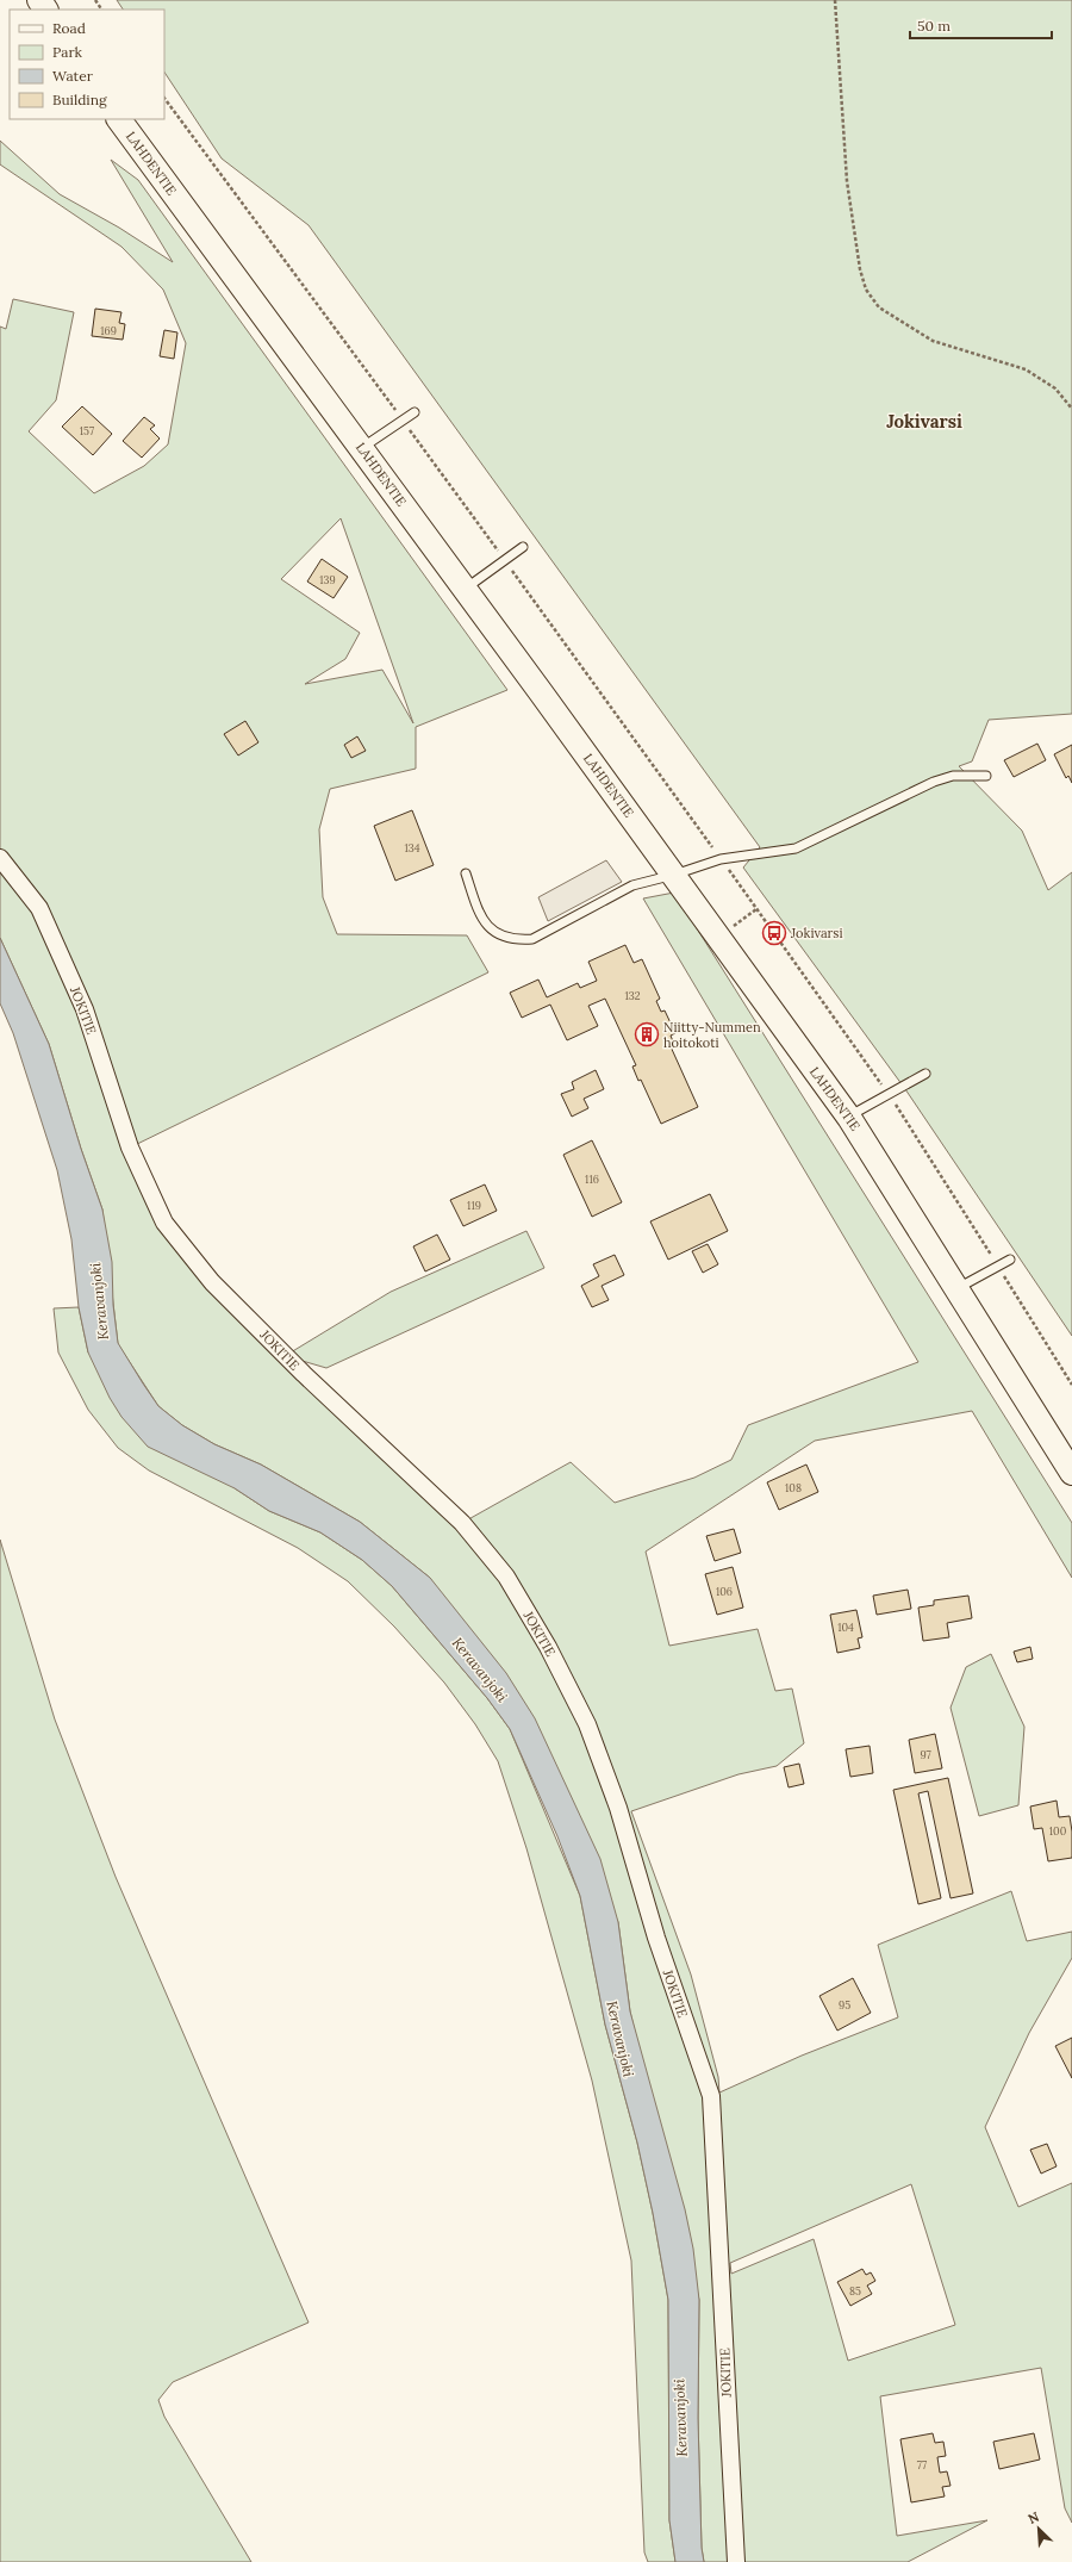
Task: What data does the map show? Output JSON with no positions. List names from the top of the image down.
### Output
{
  "streets": {
    "main road": ["LAHDENTIE"],
    "street": ["JOKITIE"]
  },
  "districts": ["Jokivarsi"],
  "water": ["Keravanjoki"],
  "places": {
    "bus stop": ["Jokivarsi"],
    "building": ["Niitty-Nummen hoitokoti"]
  },
  "house_numbers": [
    "169",
    "157",
    "139",
    "134",
    "132",
    "116",
    "119",
    "108",
    "106",
    "104",
    "97",
    "100",
    "95",
    "85",
    "77"
  ],
  "legend": [
    "Road",
    "Park",
    "Water",
    "Building"
  ],
  "scale_bar": "50 m",
  "north": "top left"
}
